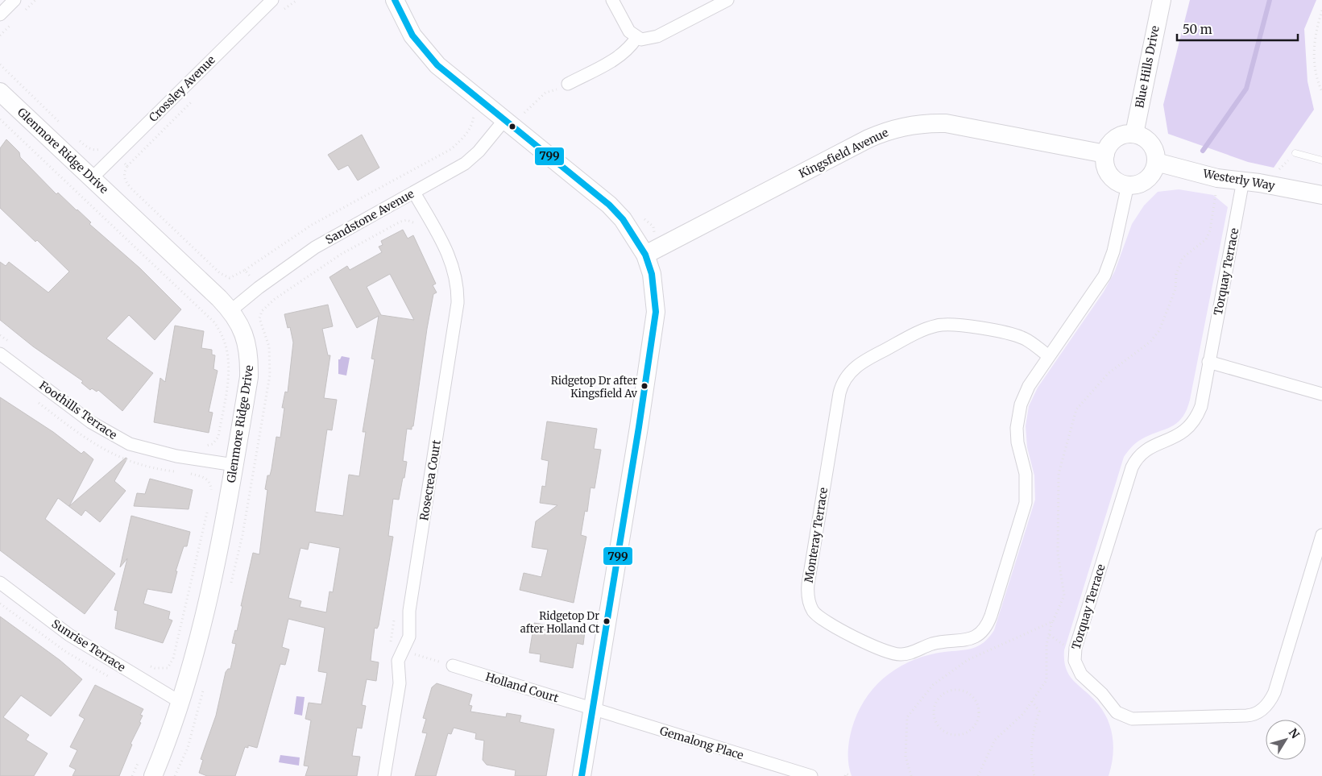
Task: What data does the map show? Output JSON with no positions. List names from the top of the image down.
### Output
{
  "streets": {
    "street": [
      "Blue Hills Drive",
      "Crossley Avenue",
      "Glenmore Ridge Drive",
      "Kingsfield Avenue",
      "Westerly Way",
      "Sandstone Avenue",
      "Torquay Terrace",
      "Foothills Terrace",
      "Rosecrea Court",
      "Monteray Terrace",
      "Sunrise Terrace",
      "Holland Court",
      "Gemalong Place"
    ]
  },
  "crossings": [
    ["Blue Hills Drive", "Kingsfield Avenue"],
    ["Blue Hills Drive", "Westerly Way"],
    ["Blue Hills Drive", "Monteray Terrace"],
    ["Crossley Avenue", "Glenmore Ridge Drive"],
    ["Glenmore Ridge Drive", "Sandstone Avenue"],
    ["Glenmore Ridge Drive", "Foothills Terrace"],
    ["Glenmore Ridge Drive", "Sunrise Terrace"],
    ["Kingsfield Avenue", "Westerly Way"],
    ["Kingsfield Avenue", "Monteray Terrace"],
    ["Westerly Way", "Torquay Terrace"],
    ["Westerly Way", "Monteray Terrace"],
    ["Sandstone Avenue", "Rosecrea Court"],
    ["Holland Court", "Gemalong Place"]
  ],
  "places": ["Ridgetop Dr after Kingsfield Av", "Ridgetop Dr after Holland Ct"],
  "lines": ["transit line 799"],
  "scale_bar": "50 m",
  "north": "top right"
}
